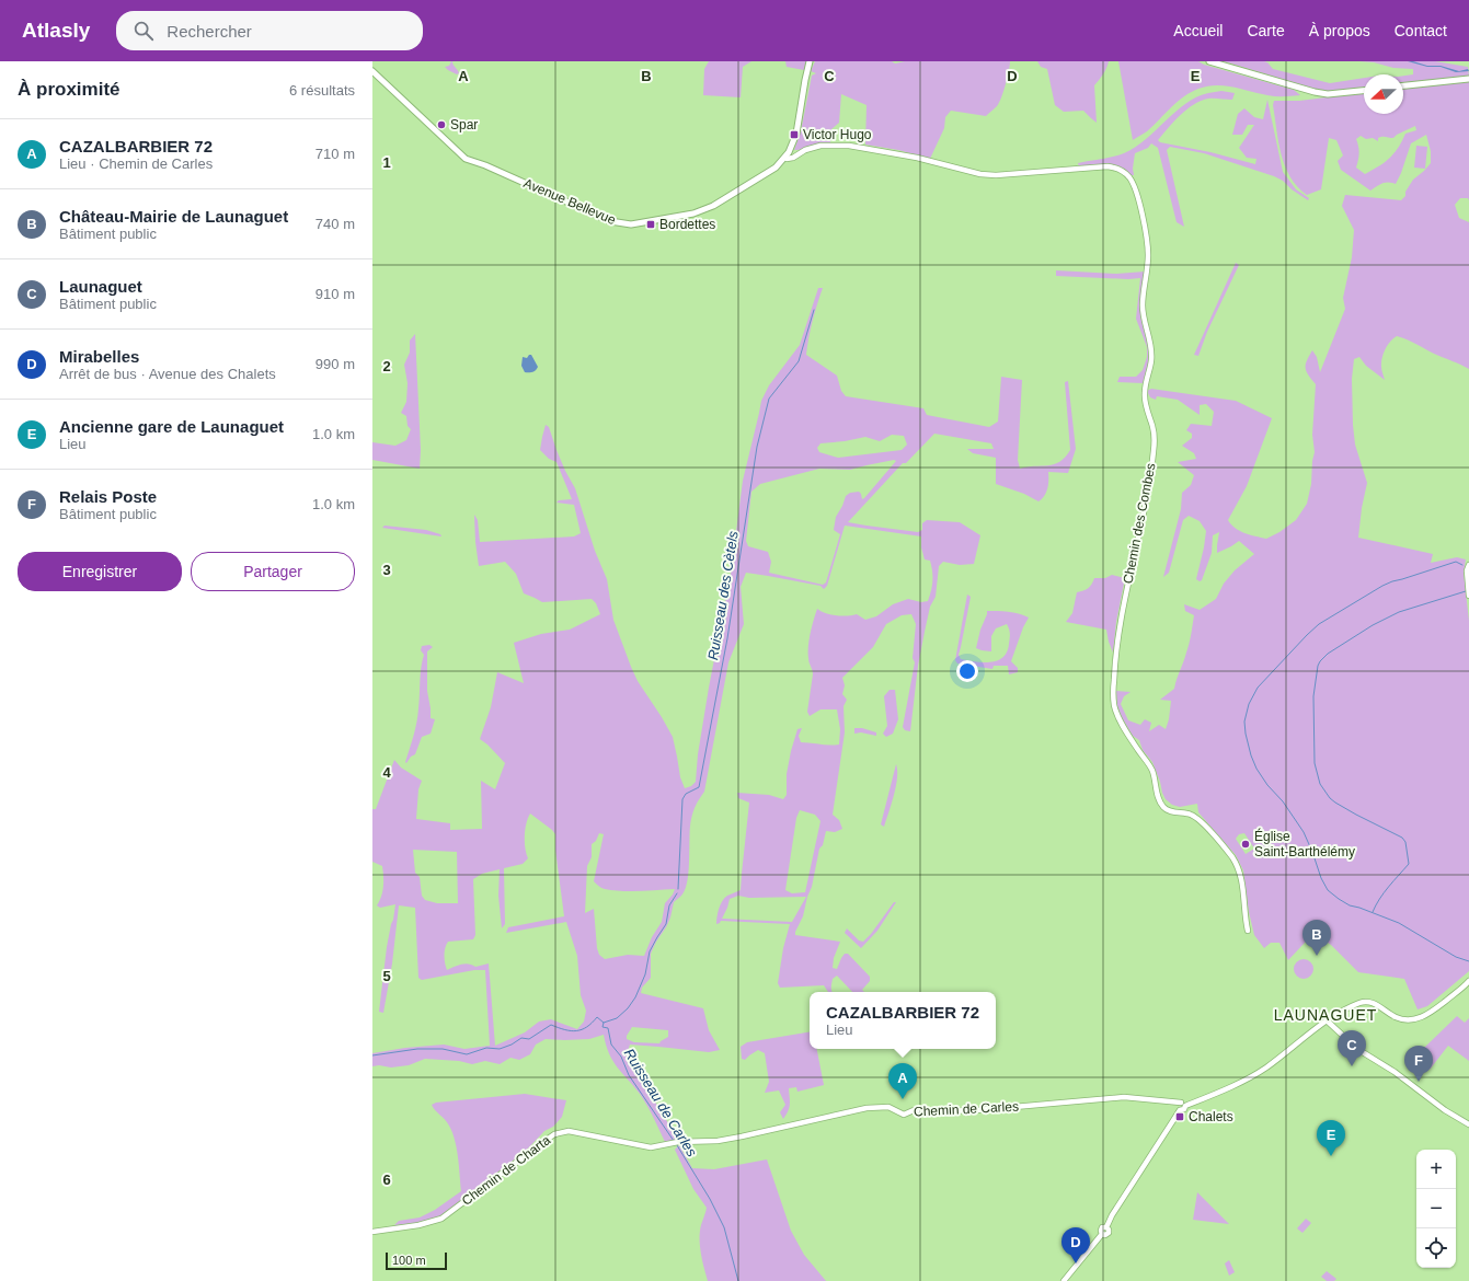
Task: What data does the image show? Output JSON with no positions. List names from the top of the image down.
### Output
{
  "streets": {
    "main road": ["Avenue Bellevue"],
    "street": ["Chemin des Combes", "Chemin de Carles", "Chemin de Charta"]
  },
  "crossings": [
    ["Avenue Bellevue", "Chemin des Combes"],
    ["Chemin de Carles", "Chemin de Charta"]
  ],
  "districts": ["LAUNAGUET"],
  "water": ["Ruisseau des Cètels", "Ruisseau de Carles"],
  "places": {
    "other": ["Spar", "Église Saint-Barthélémy"],
    "transit": ["Victor Hugo", "Bordettes", "Chalets"]
  },
  "scale_bar": "100 m",
  "north": "left",
  "page": {
    "header": "Atlasly",
    "search": "Rechercher",
    "nav": [
      "Accueil",
      "Carte",
      "À propos",
      "Contact"
    ],
    "heading": ["À proximité", "6 résultats"],
    "list": [
      {
        "mark": "A",
        "name": "CAZALBARBIER 72",
        "note": "Lieu · Chemin de Carles",
        "value": "710 m"
      },
      {
        "mark": "B",
        "name": "Château-Mairie de Launaguet",
        "note": "Bâtiment public",
        "value": "740 m"
      },
      {
        "mark": "C",
        "name": "Launaguet",
        "note": "Bâtiment public",
        "value": "910 m"
      },
      {
        "mark": "D",
        "name": "Mirabelles",
        "note": "Arrêt de bus · Avenue des Chalets",
        "value": "990 m"
      },
      {
        "mark": "E",
        "name": "Ancienne gare de Launaguet",
        "note": "Lieu",
        "value": "1.0 km"
      },
      {
        "mark": "F",
        "name": "Relais Poste",
        "note": "Bâtiment public",
        "value": "1.0 km"
      }
    ],
    "buttons": ["Enregistrer", "Partager"],
    "pins": [
      "B",
      "C",
      "F",
      "A",
      "E",
      "D"
    ],
    "popup": ["CAZALBARBIER 72", "Lieu"],
    "map_buttons": ["+", "−"],
    "scale": "100 m"
  },
  "grid": {
    "columns": [
      "A",
      "B",
      "C",
      "D",
      "E"
    ],
    "rows": [
      "1",
      "2",
      "3",
      "4",
      "5",
      "6"
    ]
  }
}
